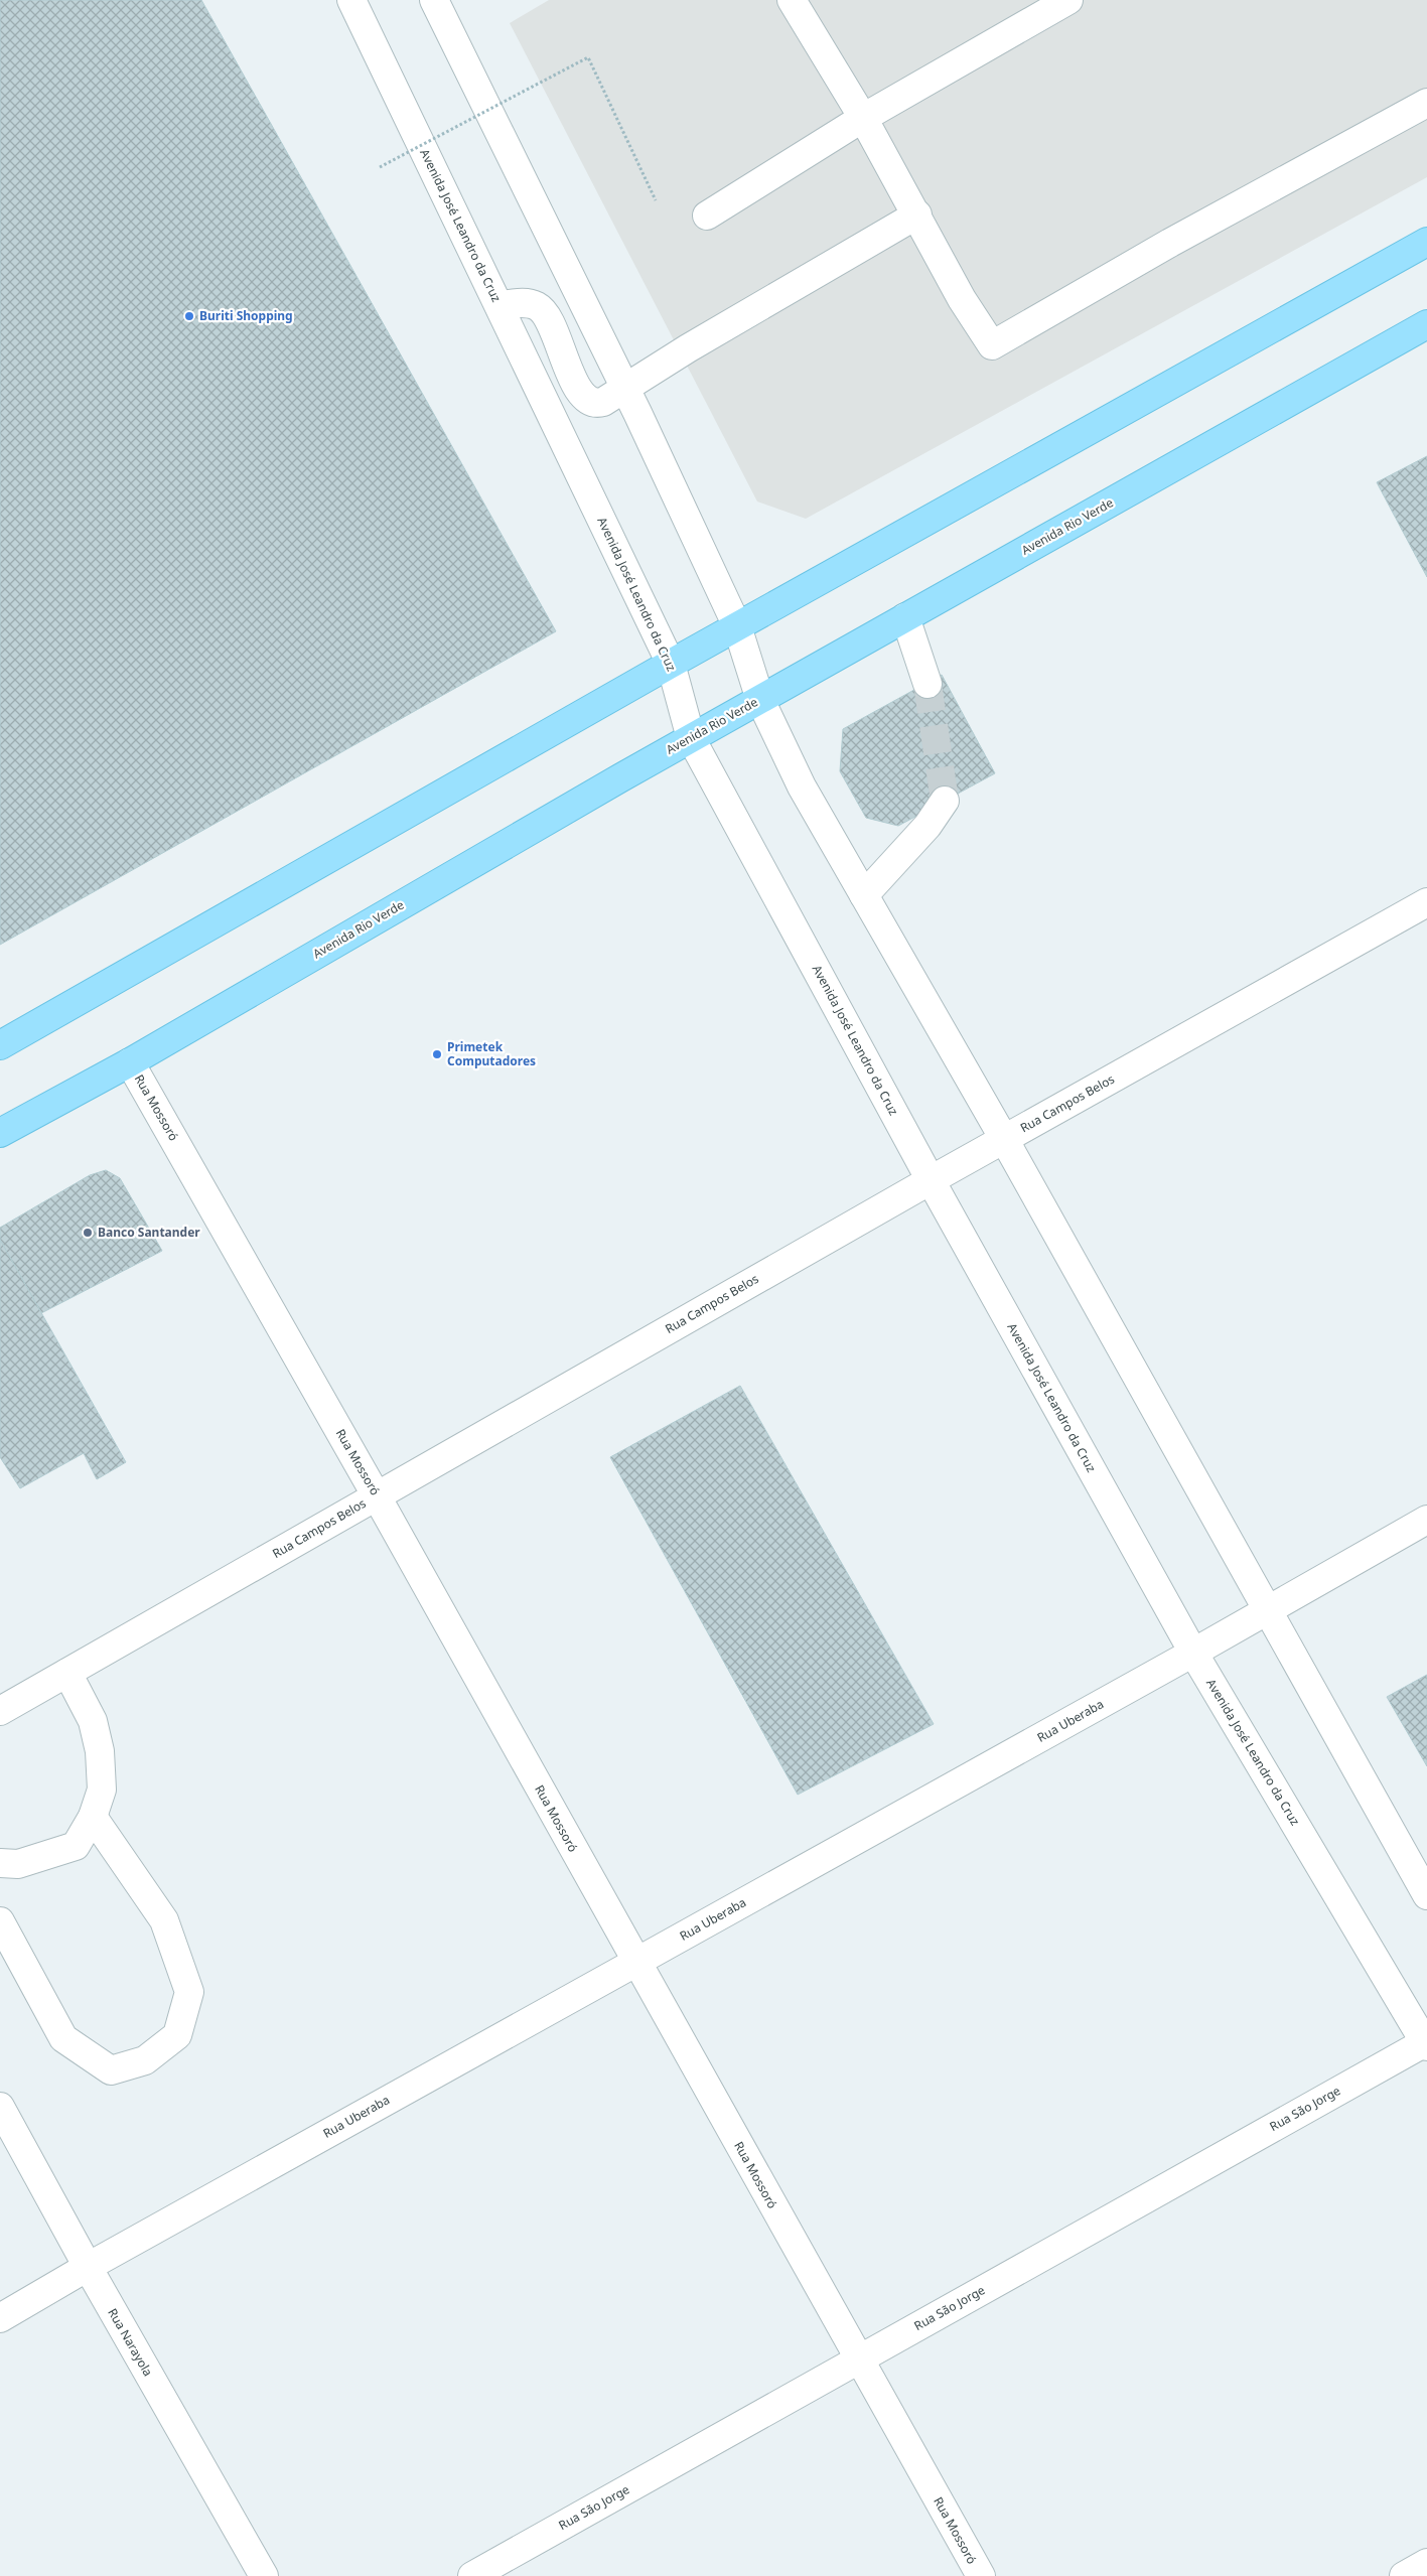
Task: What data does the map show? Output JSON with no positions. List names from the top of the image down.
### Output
{
  "streets": {
    "main road": ["Avenida Rio Verde"],
    "street": [
      "Avenida José Leandro da Cruz",
      "Rua Campos Belos",
      "Rua Mossoró",
      "Rua Uberaba",
      "Rua São Jorge",
      "Rua Narayola"
    ]
  },
  "crossings": [
    ["Avenida José Leandro da Cruz", "Avenida Rio Verde"],
    ["Avenida José Leandro da Cruz", "Rua Campos Belos"],
    ["Avenida José Leandro da Cruz", "Rua Uberaba"],
    ["Avenida José Leandro da Cruz", "Rua São Jorge"],
    ["Avenida Rio Verde", "Rua Mossoró"],
    ["Rua Campos Belos", "Rua Mossoró"],
    ["Rua Mossoró", "Rua Uberaba"],
    ["Rua Mossoró", "Rua São Jorge"],
    ["Rua Uberaba", "Rua Narayola"]
  ],
  "places": ["Buriti Shopping", "Primetek Computadores", "Banco Santander"]
}
